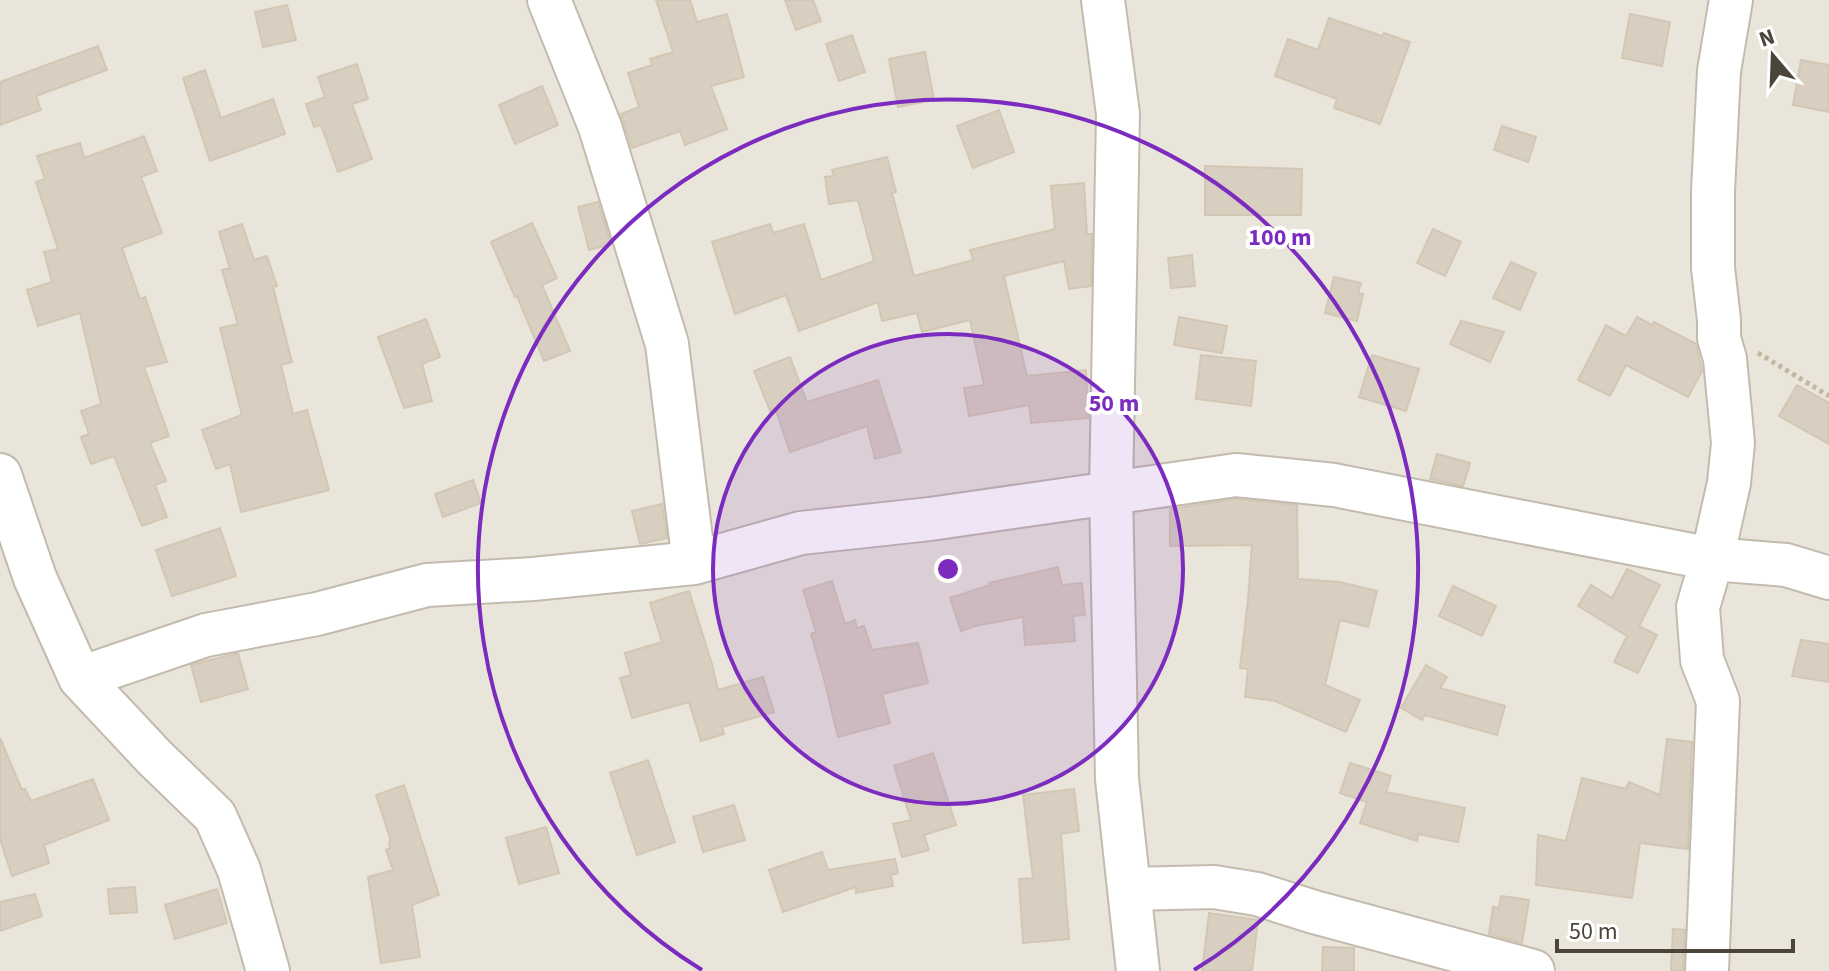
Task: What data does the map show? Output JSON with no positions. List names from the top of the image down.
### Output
{
  "scale_bar": "50 m",
  "north": "top",
  "rings": ["100 m", "50 m"]
}
